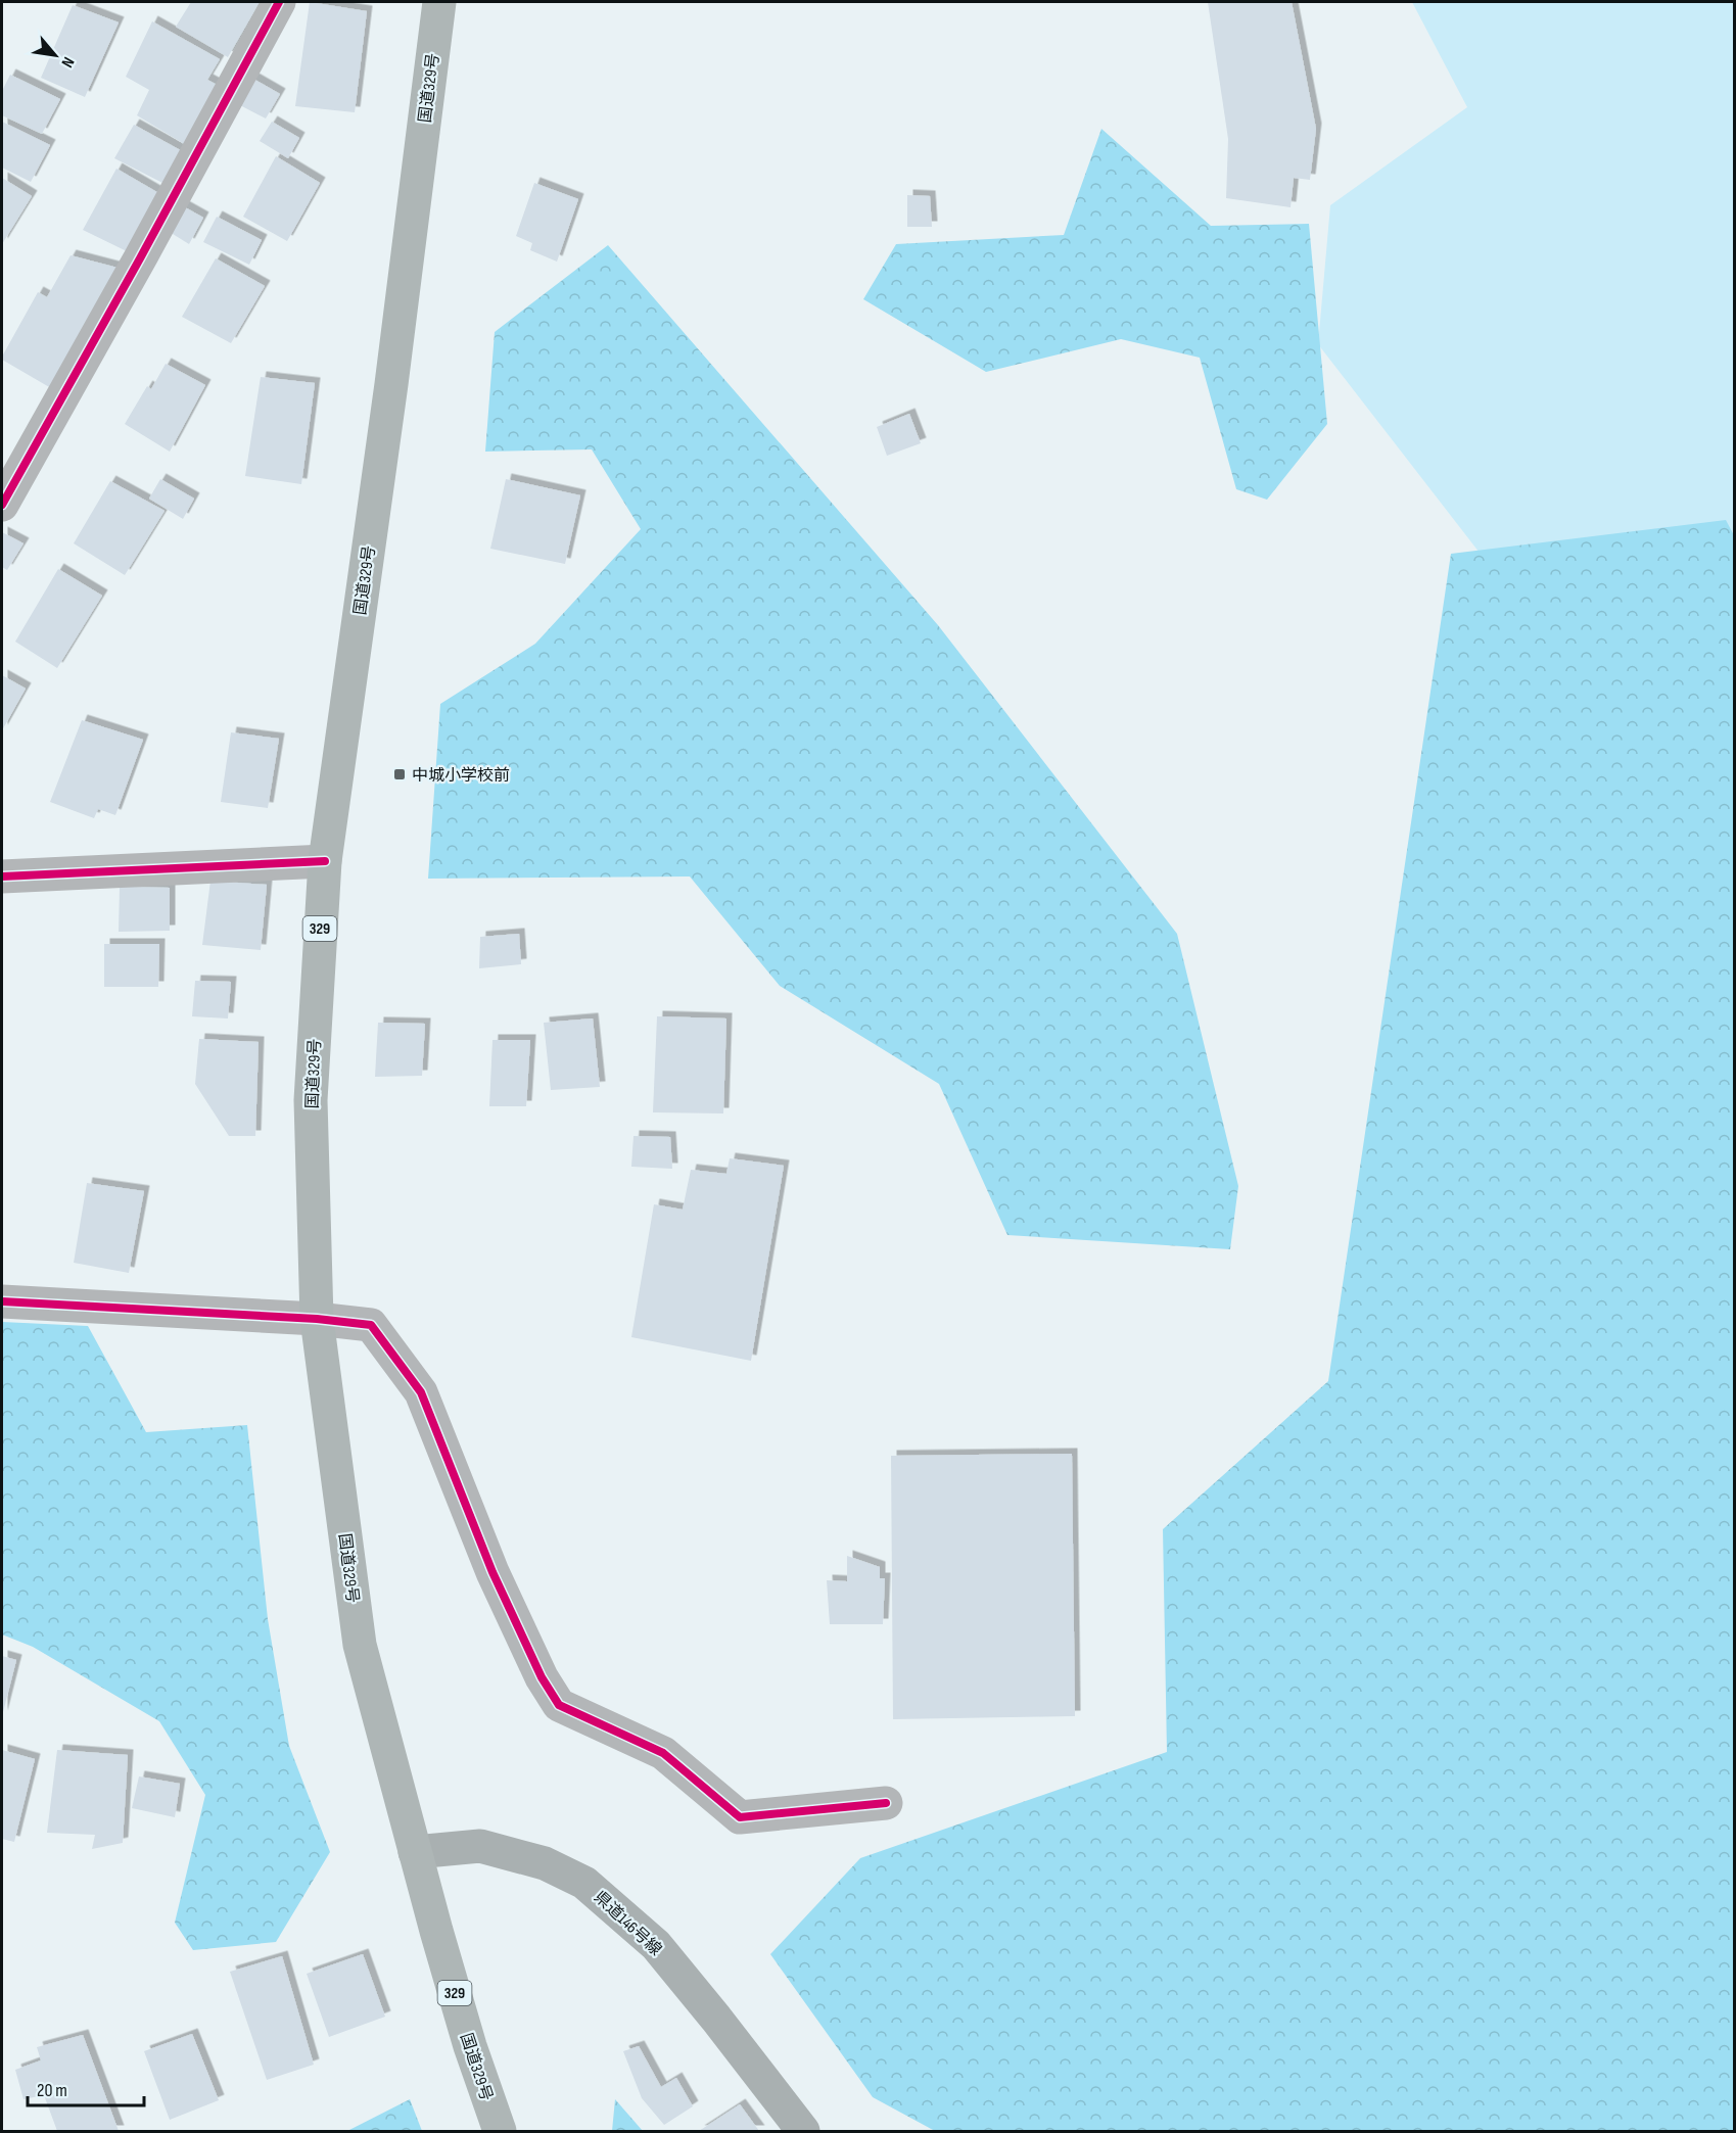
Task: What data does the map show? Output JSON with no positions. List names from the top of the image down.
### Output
{
  "streets": {
    "highway": ["国道329号", "329"],
    "main road": ["県道146号線"]
  },
  "crossings": [
    ["国道329号", "県道146号線"]
  ],
  "places": {
    "transit": ["中城小学校前"]
  },
  "scale_bar": "20 m",
  "north": "bottom right"
}
